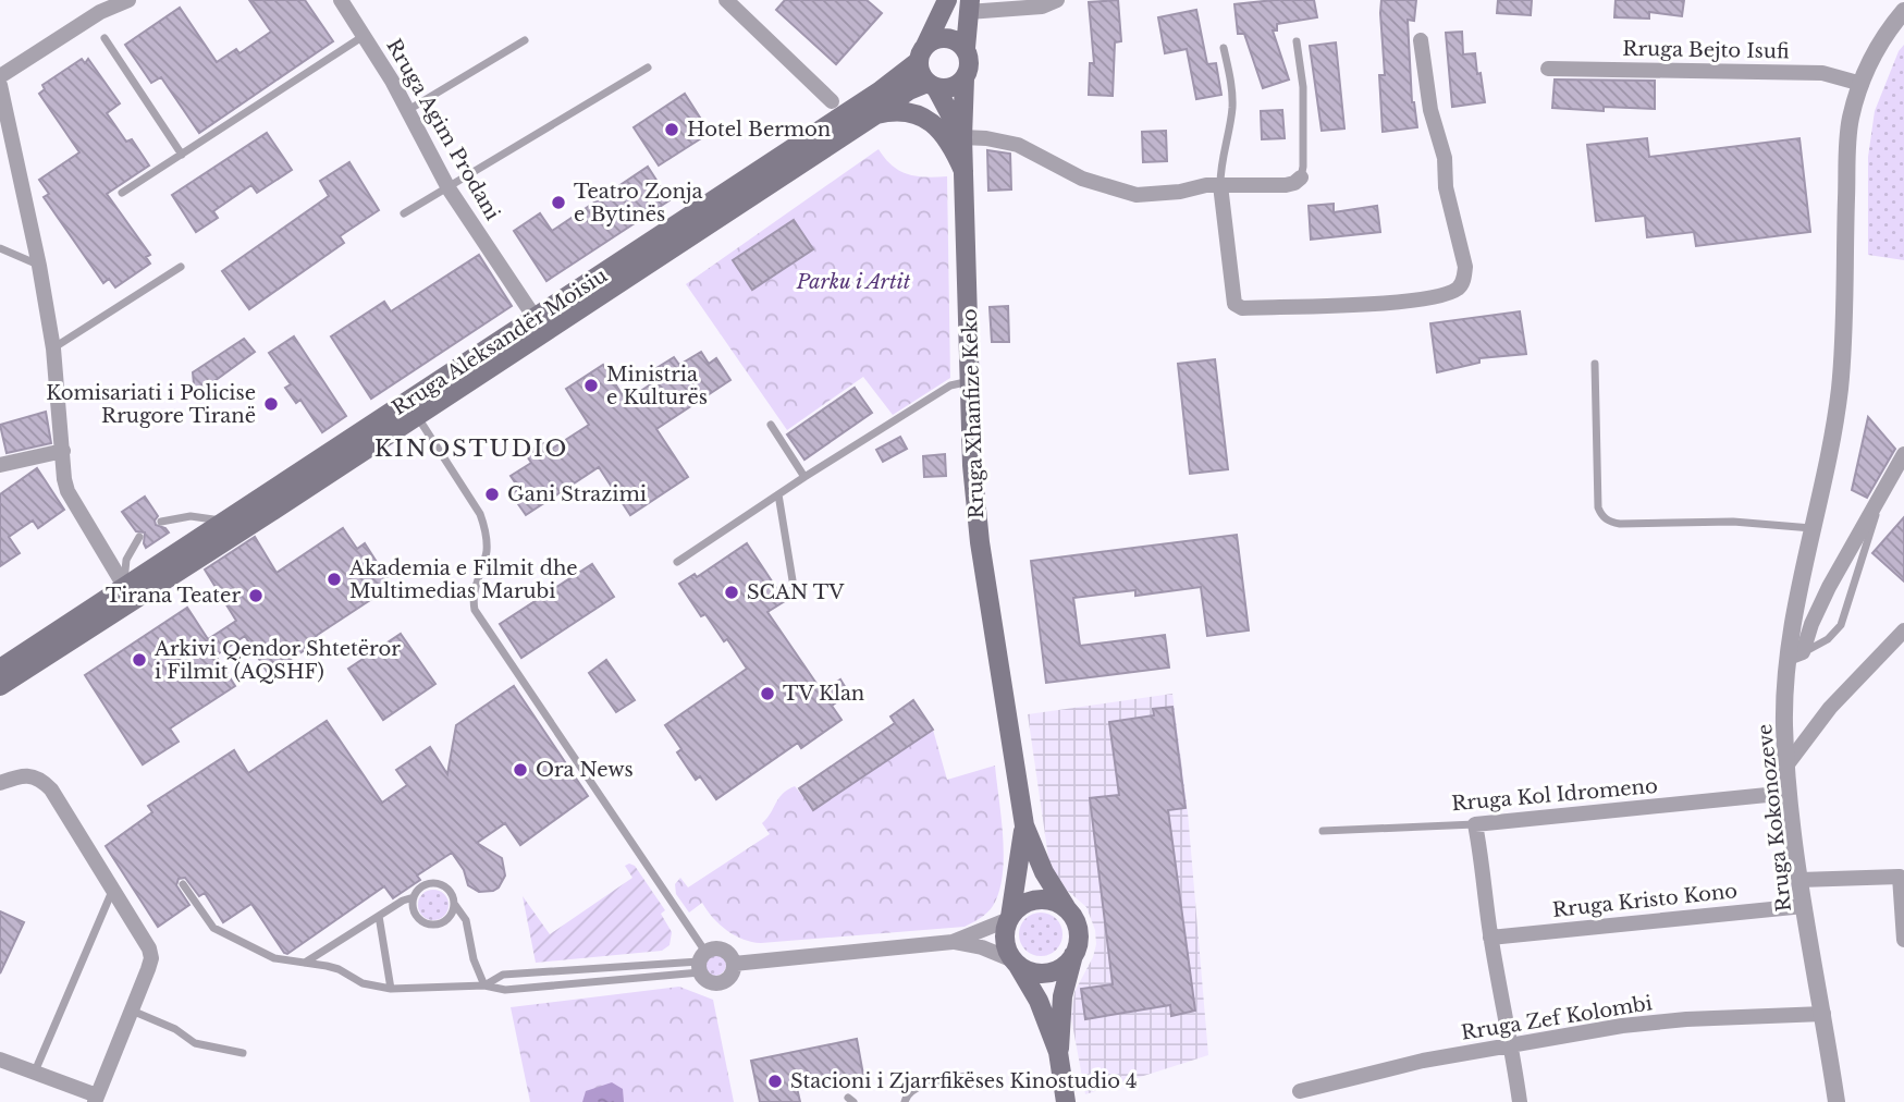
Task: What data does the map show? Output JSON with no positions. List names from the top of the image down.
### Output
{
  "streets": {
    "main road": ["Rruga Aleksandër Moisiu", "Rruga Xhanfize Keko"],
    "street": [
      "Rruga Bejto Isufi",
      "Rruga Agim Prodani",
      "Rruga Kol Idromeno",
      "Rruga Kokonozeve",
      "Rruga Kristo Kono",
      "Rruga Zef Kolombi"
    ]
  },
  "crossings": [
    ["Rruga Bejto Isufi", "Rruga Kokonozeve"],
    ["Rruga Agim Prodani", "Rruga Aleksandër Moisiu"],
    ["Rruga Aleksandër Moisiu", "Rruga Xhanfize Keko"],
    ["Rruga Kol Idromeno", "Rruga Kokonozeve"],
    ["Rruga Kokonozeve", "Rruga Kristo Kono"],
    ["Rruga Kokonozeve", "Rruga Zef Kolombi"]
  ],
  "districts": ["KINOSTUDIO"],
  "parks": ["Parku i Artit"],
  "places": [
    "Hotel Bermon",
    "Teatro Zonja e Bytinës",
    "Ministria e Kulturës",
    "Komisariati i Policise Rrugore Tiranë",
    "Gani Strazimi",
    "Akademia e Filmit dhe Multimedias Marubi",
    "SCAN TV",
    "Tirana Teater",
    "Arkivi Qendor Shtetëror i Filmit (AQSHF)",
    "TV Klan",
    "Ora News",
    "Stacioni i Zjarrfikëses Kinostudio 4"
  ]
}
